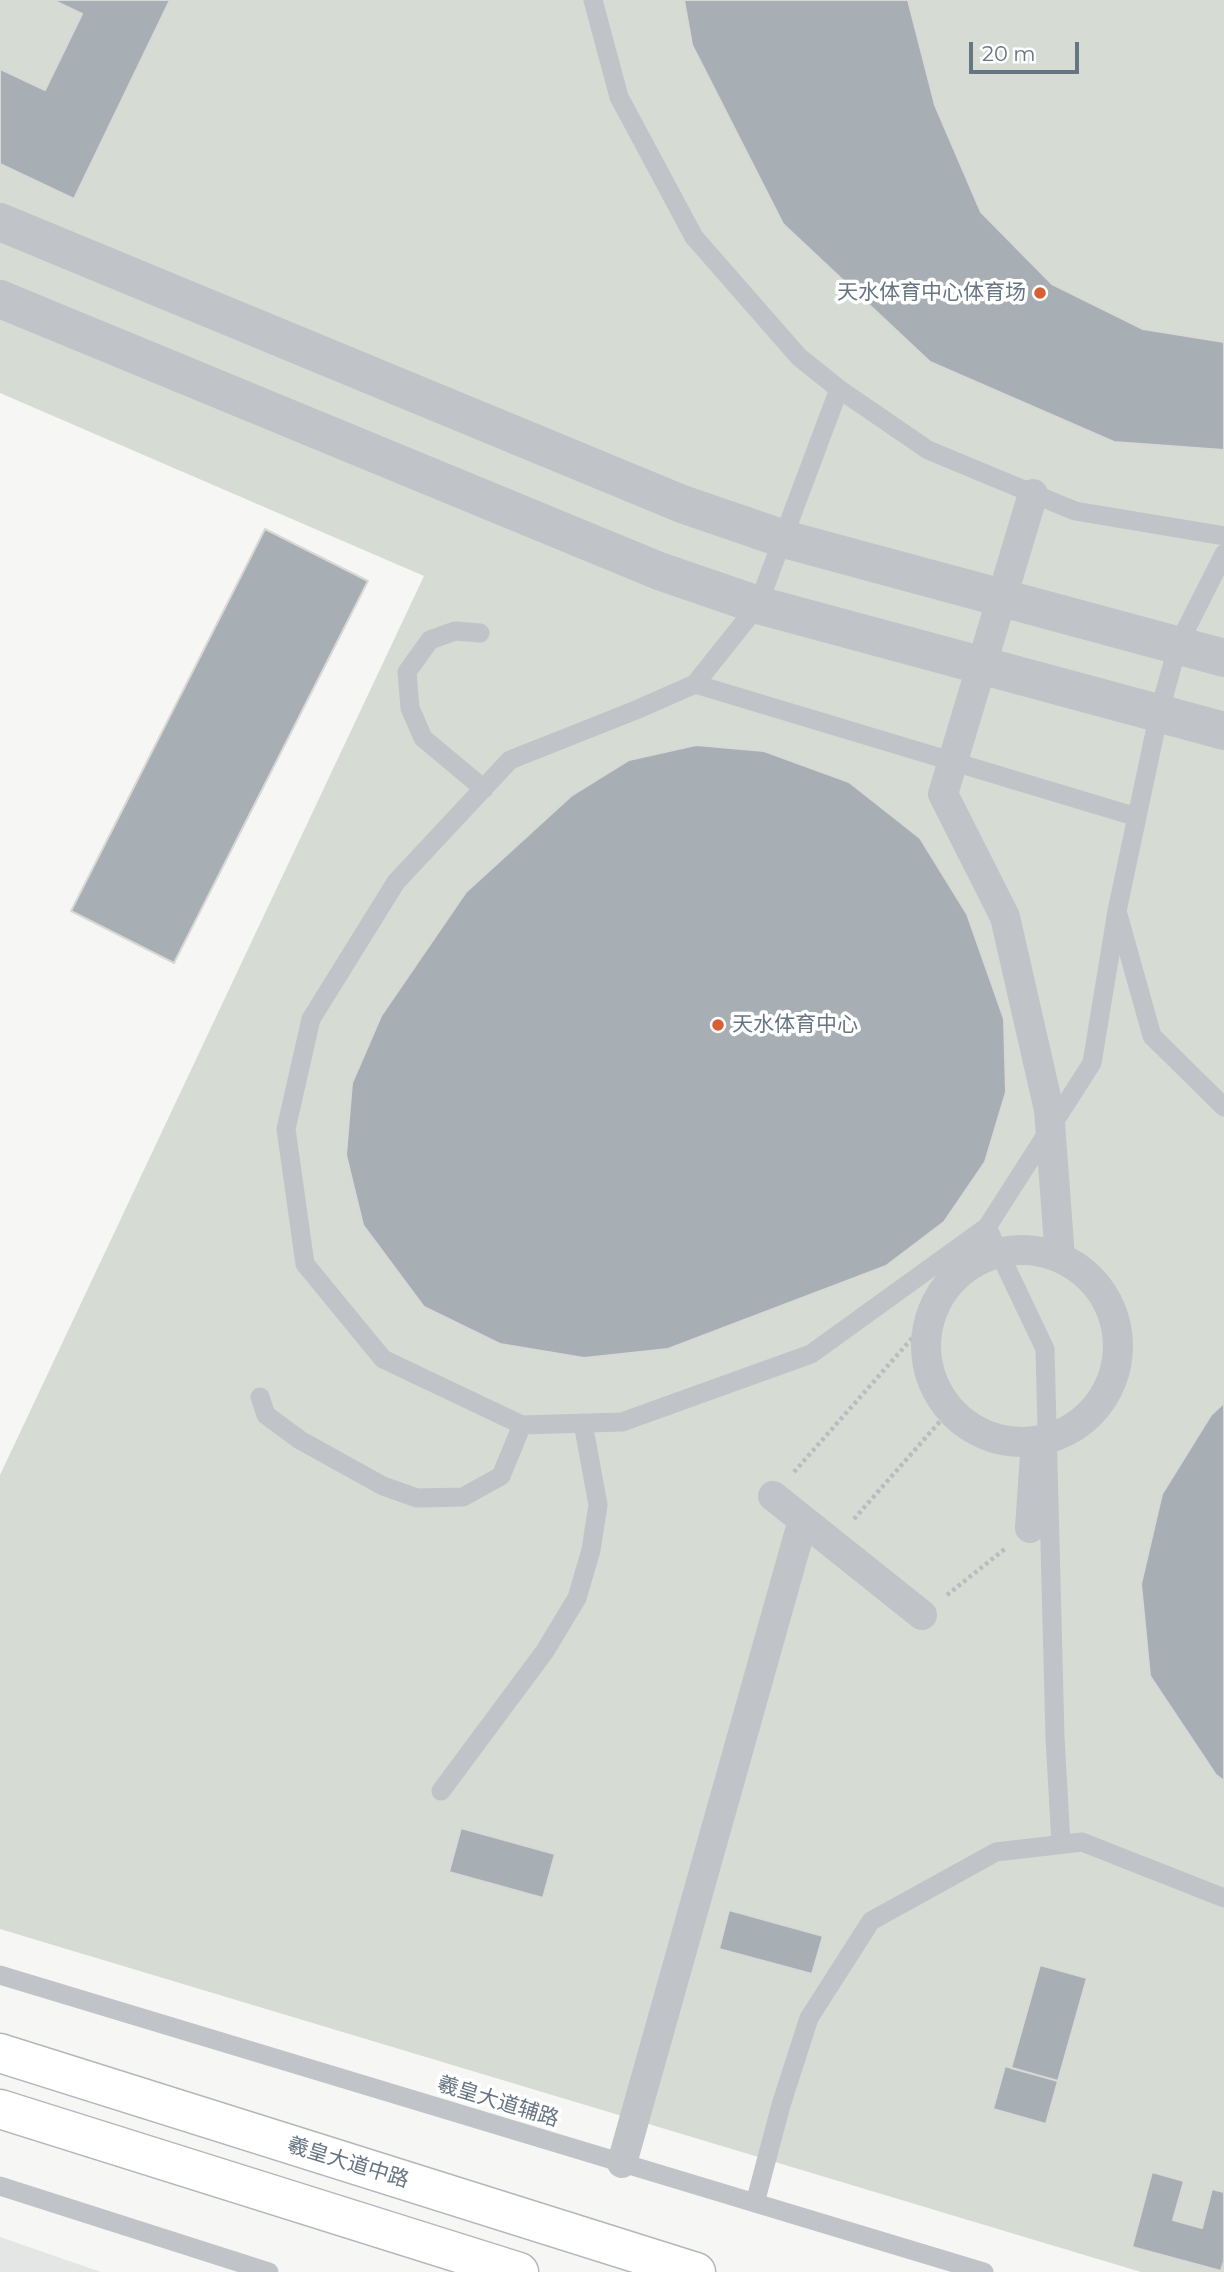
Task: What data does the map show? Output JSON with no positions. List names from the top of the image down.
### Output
{
  "streets": {
    "main road": ["羲皇大道中路"],
    "lane": ["羲皇大道辅路"]
  },
  "places": ["天水体育中心体育场", "天水体育中心"],
  "scale_bar": "20 m"
}
